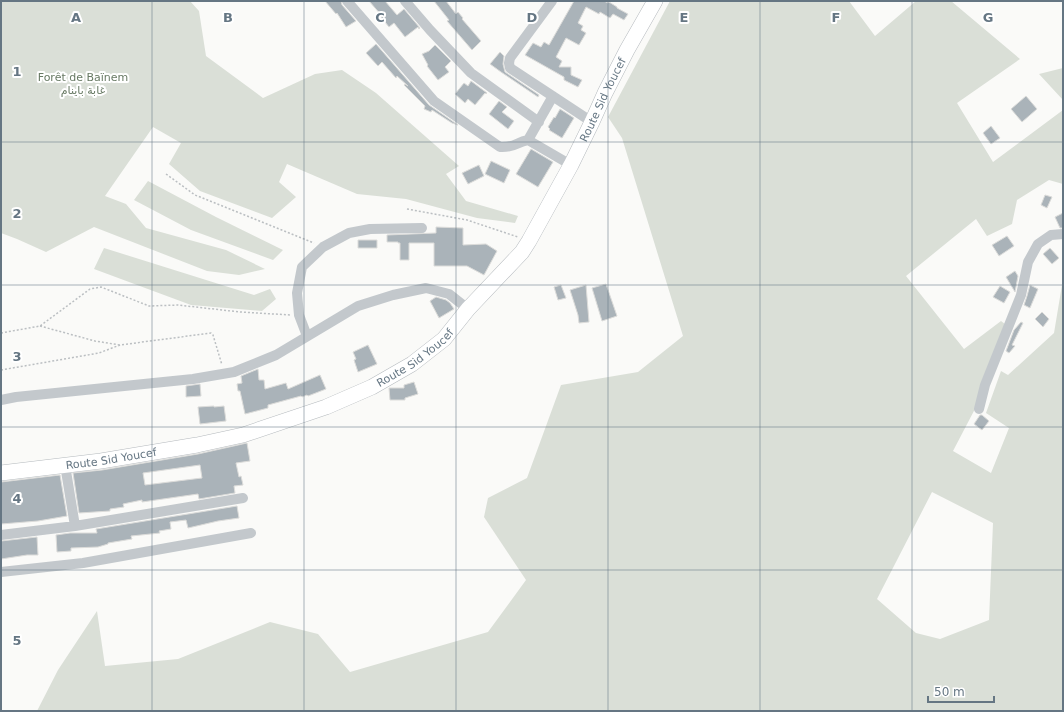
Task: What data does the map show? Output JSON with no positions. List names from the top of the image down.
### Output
{
  "streets": {
    "main road": ["Route Sid Youcef"]
  },
  "parks": ["Forêt de Baïnem غابة باينام"],
  "scale_bar": "50 m",
  "grid": {
    "columns": [
      "A",
      "B",
      "C",
      "D",
      "E",
      "F",
      "G"
    ],
    "rows": [
      "1",
      "2",
      "3",
      "4",
      "5"
    ]
  }
}
